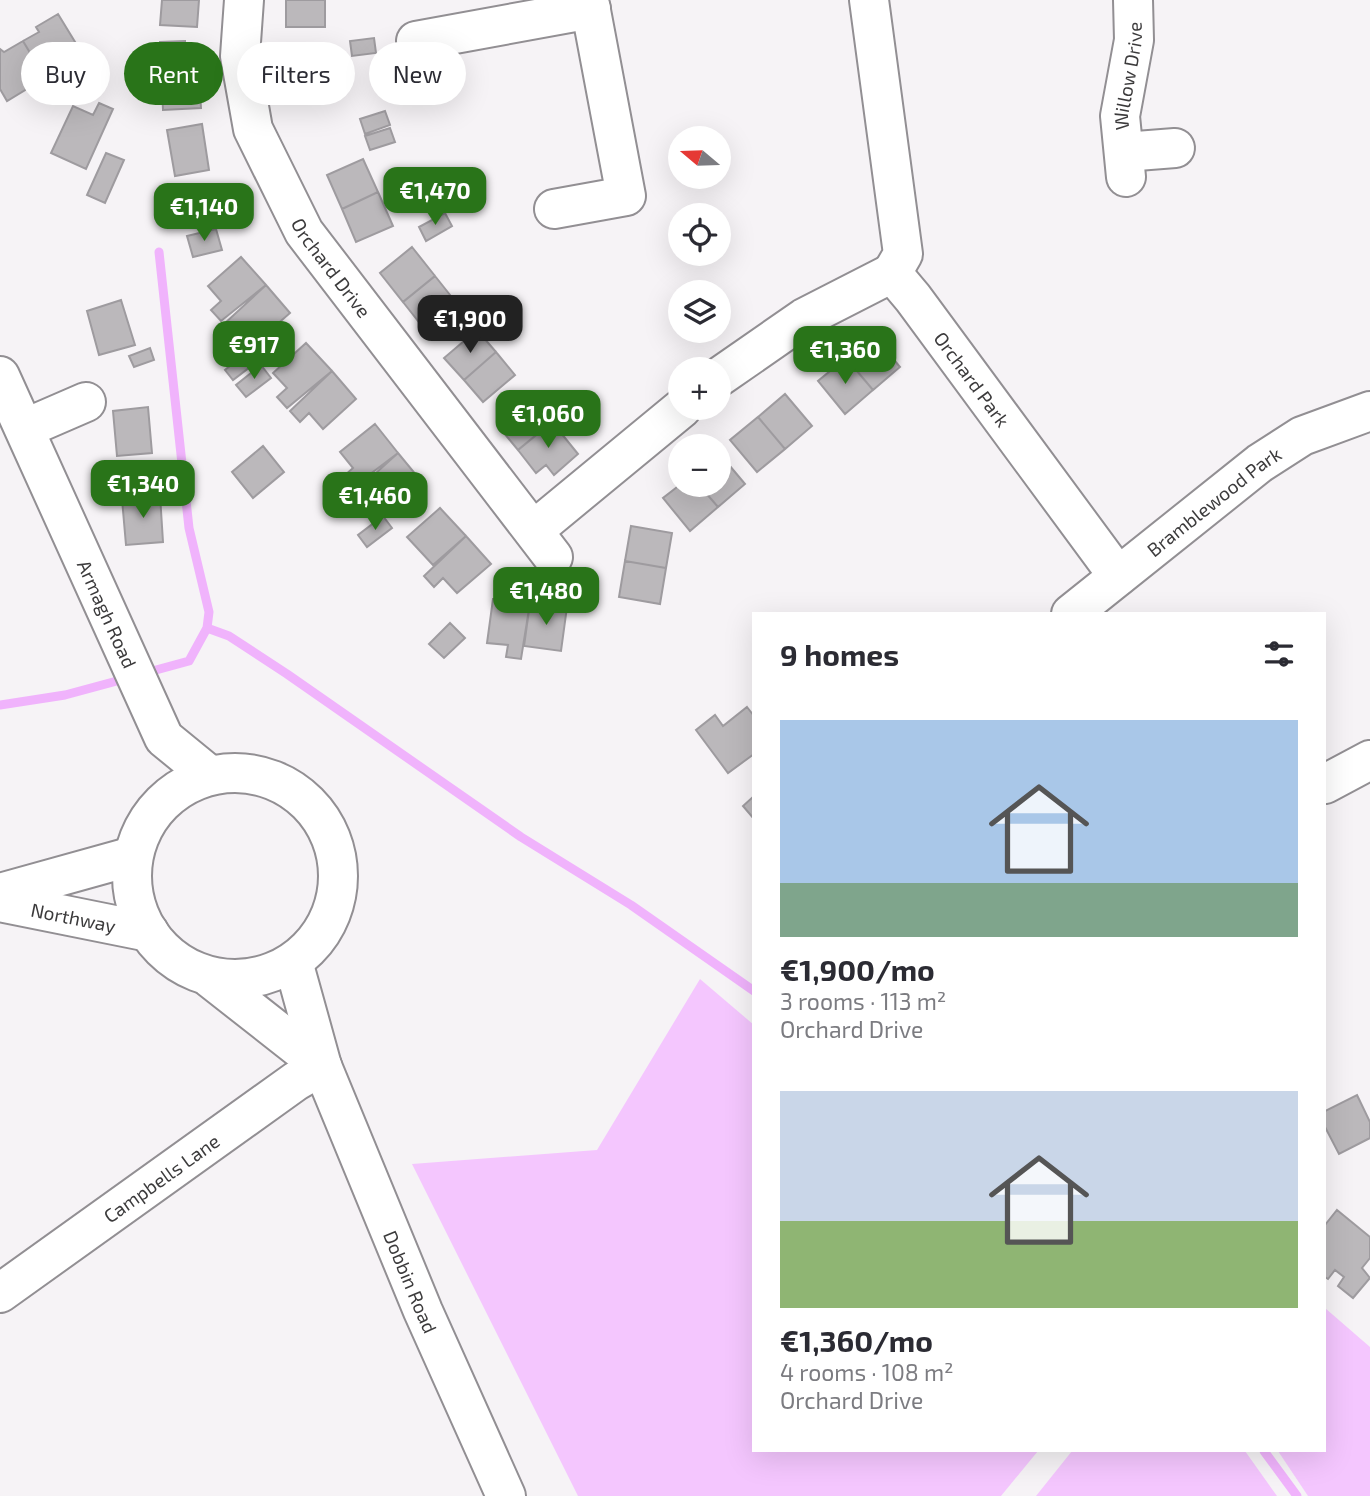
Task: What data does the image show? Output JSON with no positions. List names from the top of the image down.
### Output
{
  "streets": {
    "main road": [
      "Willow Drive",
      "Orchard Drive",
      "Orchard Park",
      "Bramblewood Park",
      "Armagh Road",
      "Northway",
      "Campbells Lane",
      "Dobbin Road"
    ]
  },
  "crossings": [
    ["Orchard Park", "Bramblewood Park"],
    ["Armagh Road", "Northway"],
    ["Armagh Road", "Dobbin Road"],
    ["Northway", "Dobbin Road"],
    ["Campbells Lane", "Dobbin Road"]
  ],
  "north": "left",
  "page": {
    "chip": [
      "Buy",
      "Rent",
      "Filters",
      "New"
    ],
    "map_buttons": ["+", "−"],
    "price": [
      "€1,470",
      "€1,140",
      "€1,900",
      "€917",
      "€1,360",
      "€1,060",
      "€1,340",
      "€1,460",
      "€1,480"
    ],
    "heading": "9 homes",
    "list": [
      {
        "name": "€1,900/mo",
        "note": "3 rooms · 113 m² · Orchard Drive"
      },
      {
        "name": "€1,360/mo",
        "note": "4 rooms · 108 m² · Orchard Drive"
      }
    ]
  }
}
